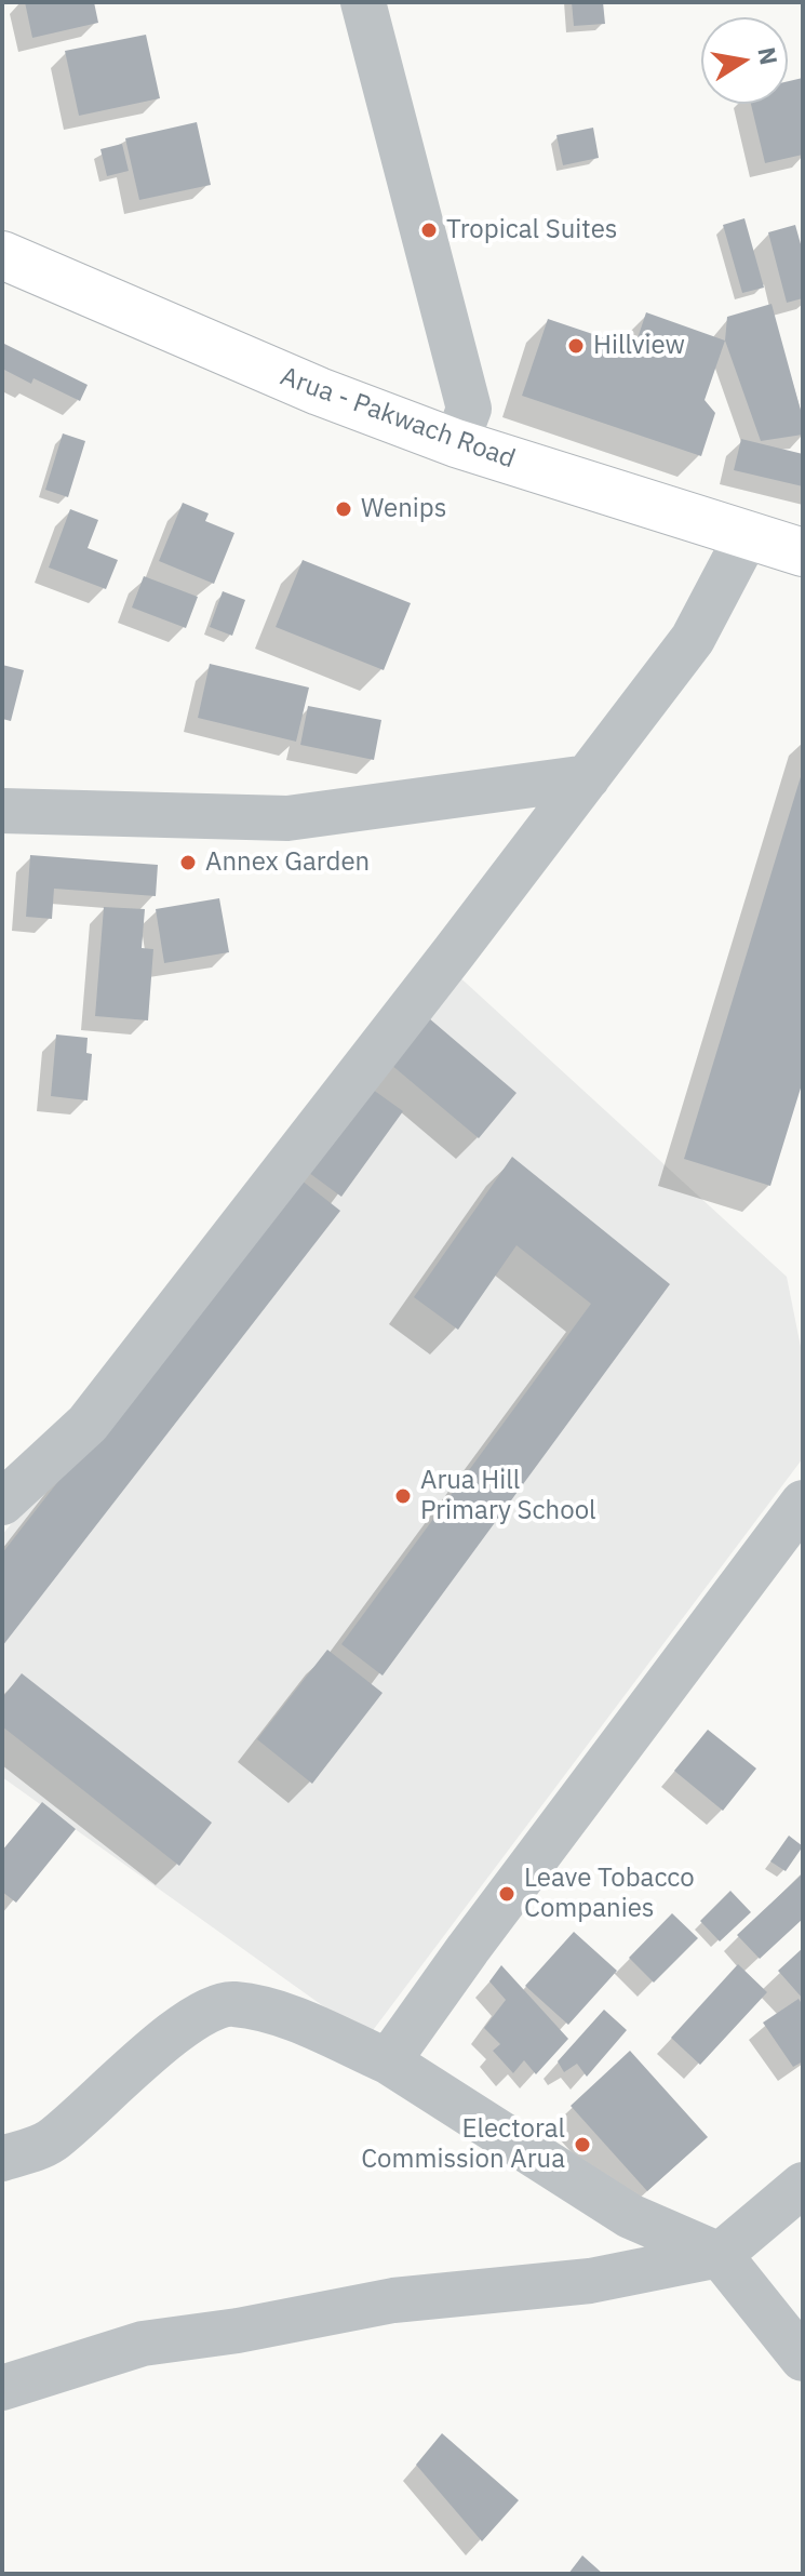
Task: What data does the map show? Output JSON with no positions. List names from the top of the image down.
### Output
{
  "streets": {
    "main road": ["Arua - Pakwach Road"]
  },
  "places": [
    "Tropical Suites",
    "Hillview",
    "Wenips",
    "Annex Garden",
    "Arua Hill Primary School",
    "Leave Tobacco Companies",
    "Electoral Commission Arua"
  ],
  "north": "right"
}
